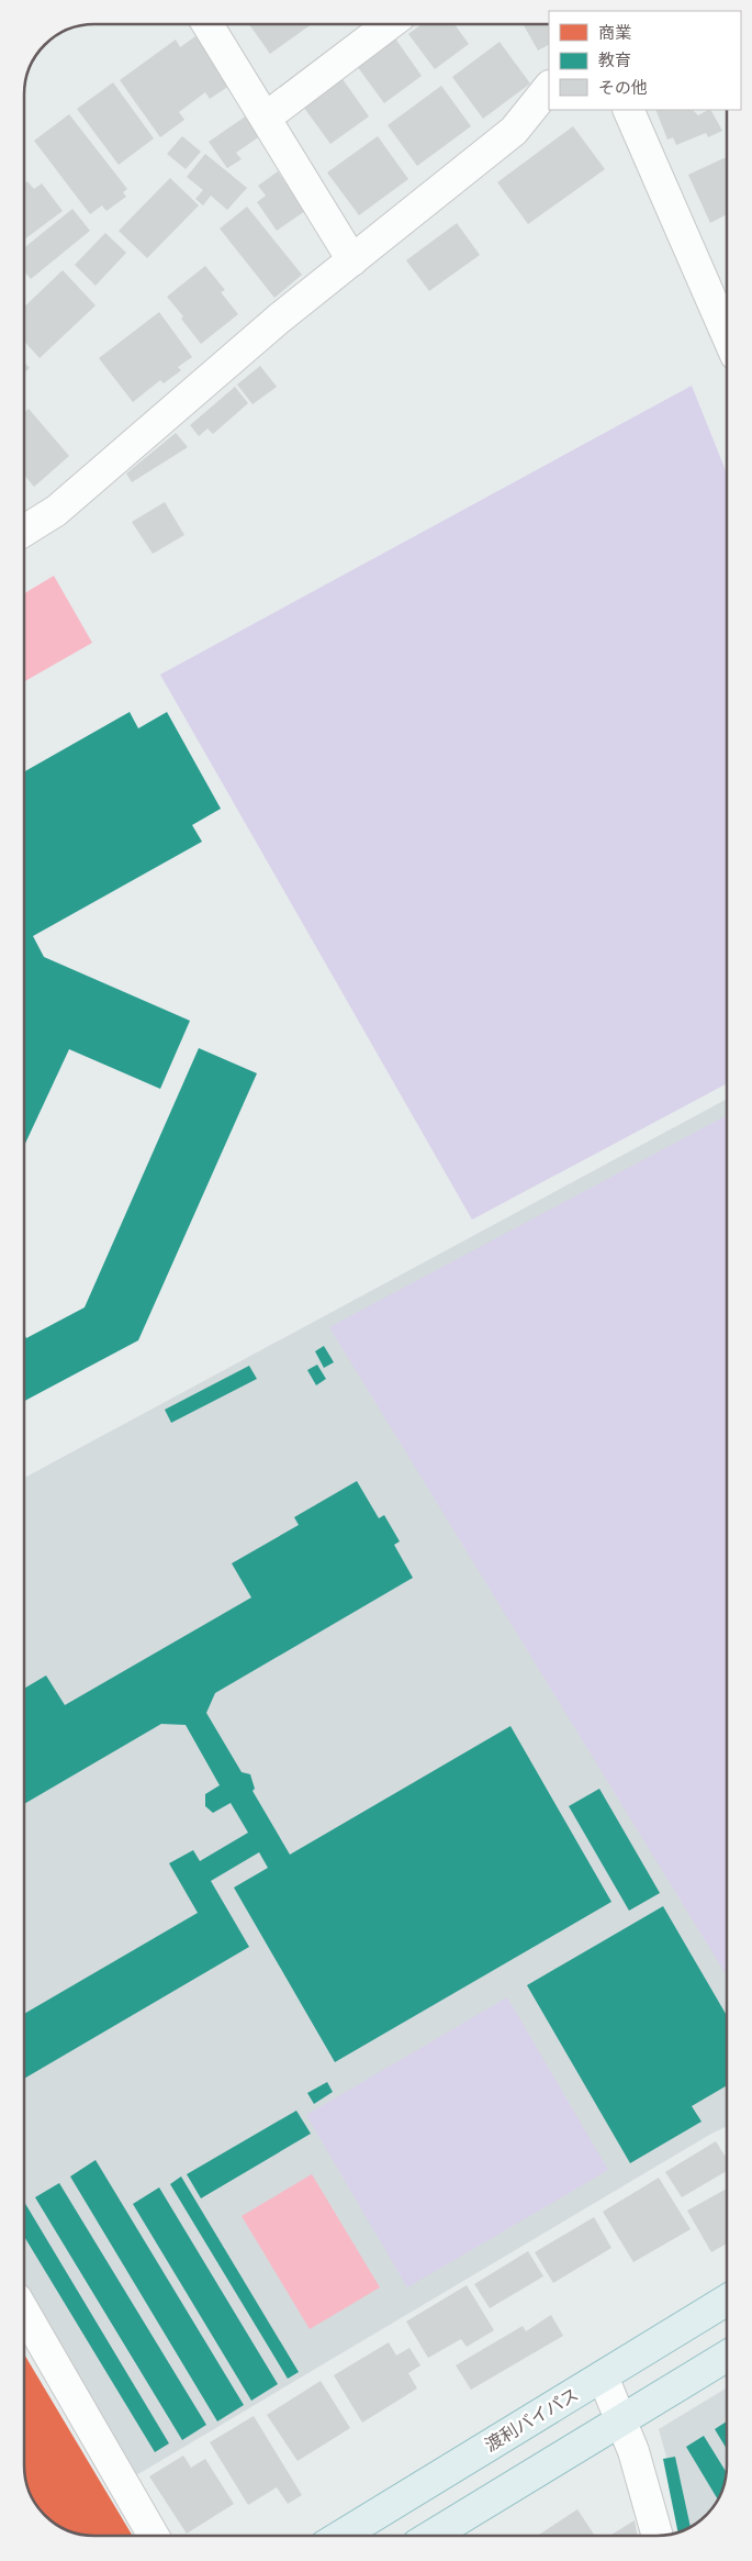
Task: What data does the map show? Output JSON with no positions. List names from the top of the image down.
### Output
{
  "streets": {
    "highway": ["渡利バイパス"]
  },
  "legend": ["商業", "教育", "その他"]
}
